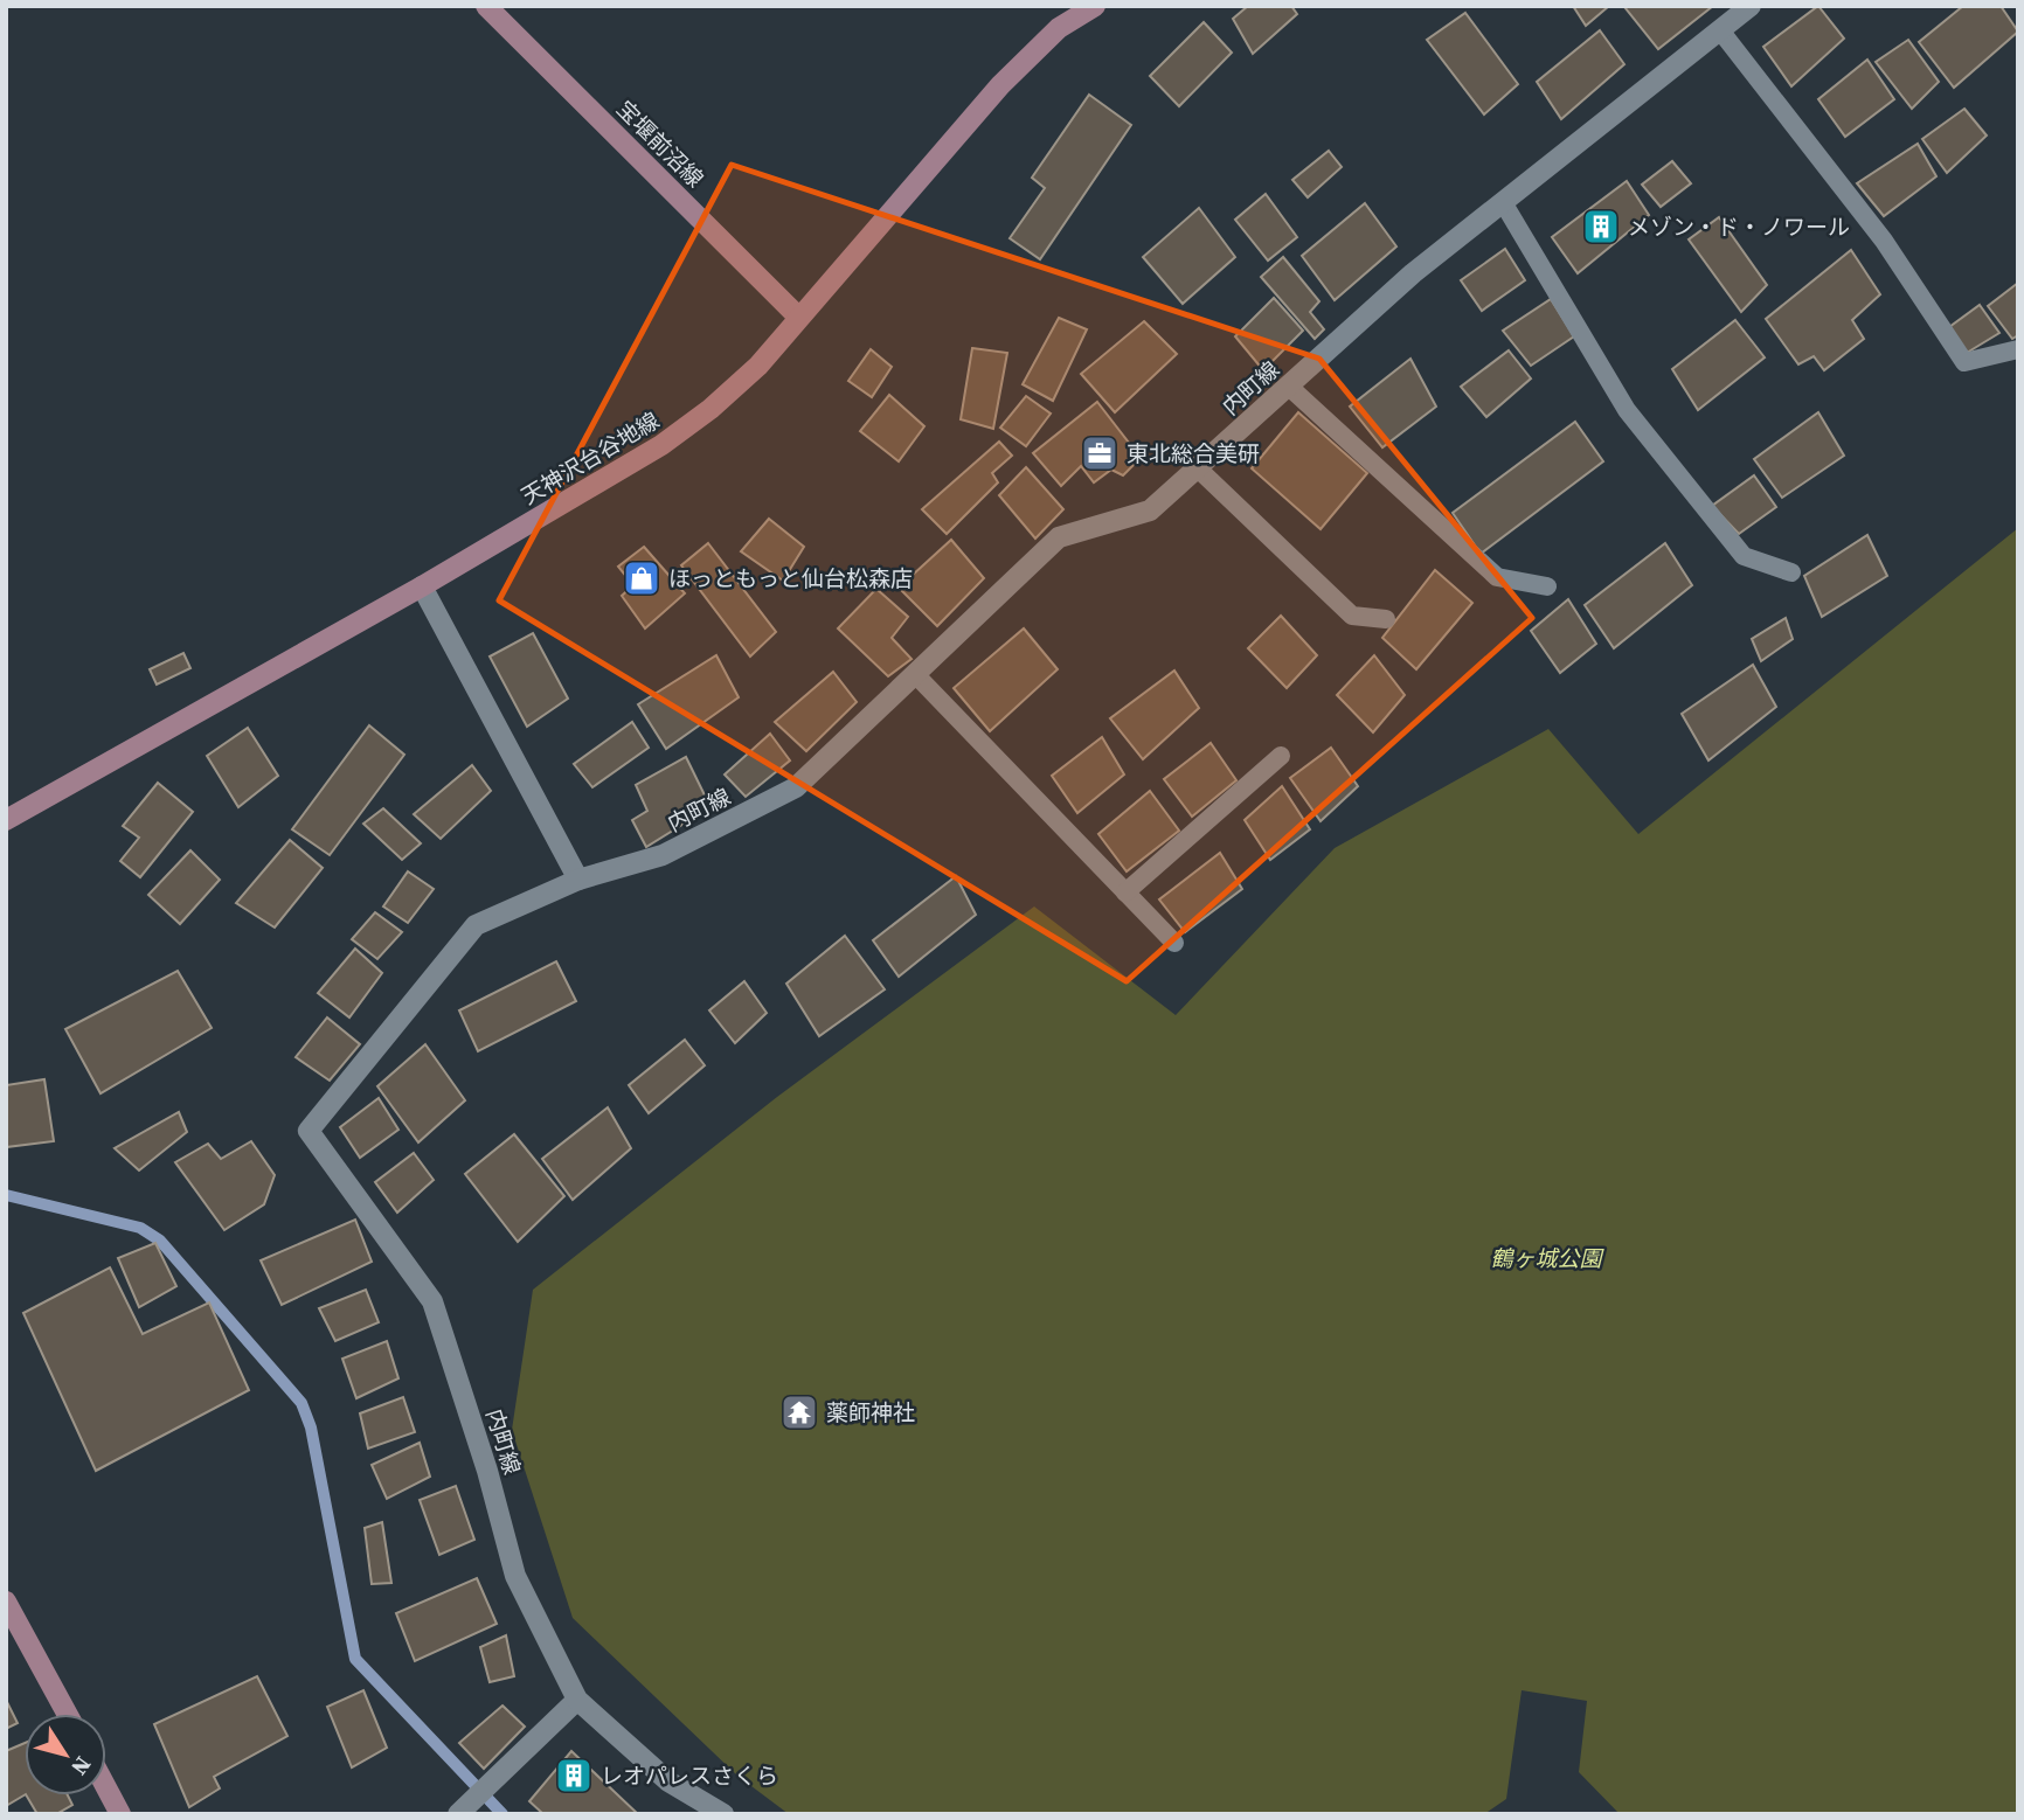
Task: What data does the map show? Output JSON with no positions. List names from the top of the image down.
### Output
{
  "streets": {
    "street": ["宝堰前沼線", "内町線", "天神沢台谷地線"]
  },
  "crossings": [
    ["宝堰前沼線", "天神沢台谷地線"]
  ],
  "parks": ["鶴ヶ城公園"],
  "places": {
    "building": ["メゾン・ド・ノワール", "レオパレスさくら"],
    "office": ["東北総合美研"],
    "shop": ["ほっともっと仙台松森店"],
    "temple": ["薬師神社"]
  },
  "north": "bottom right"
}
